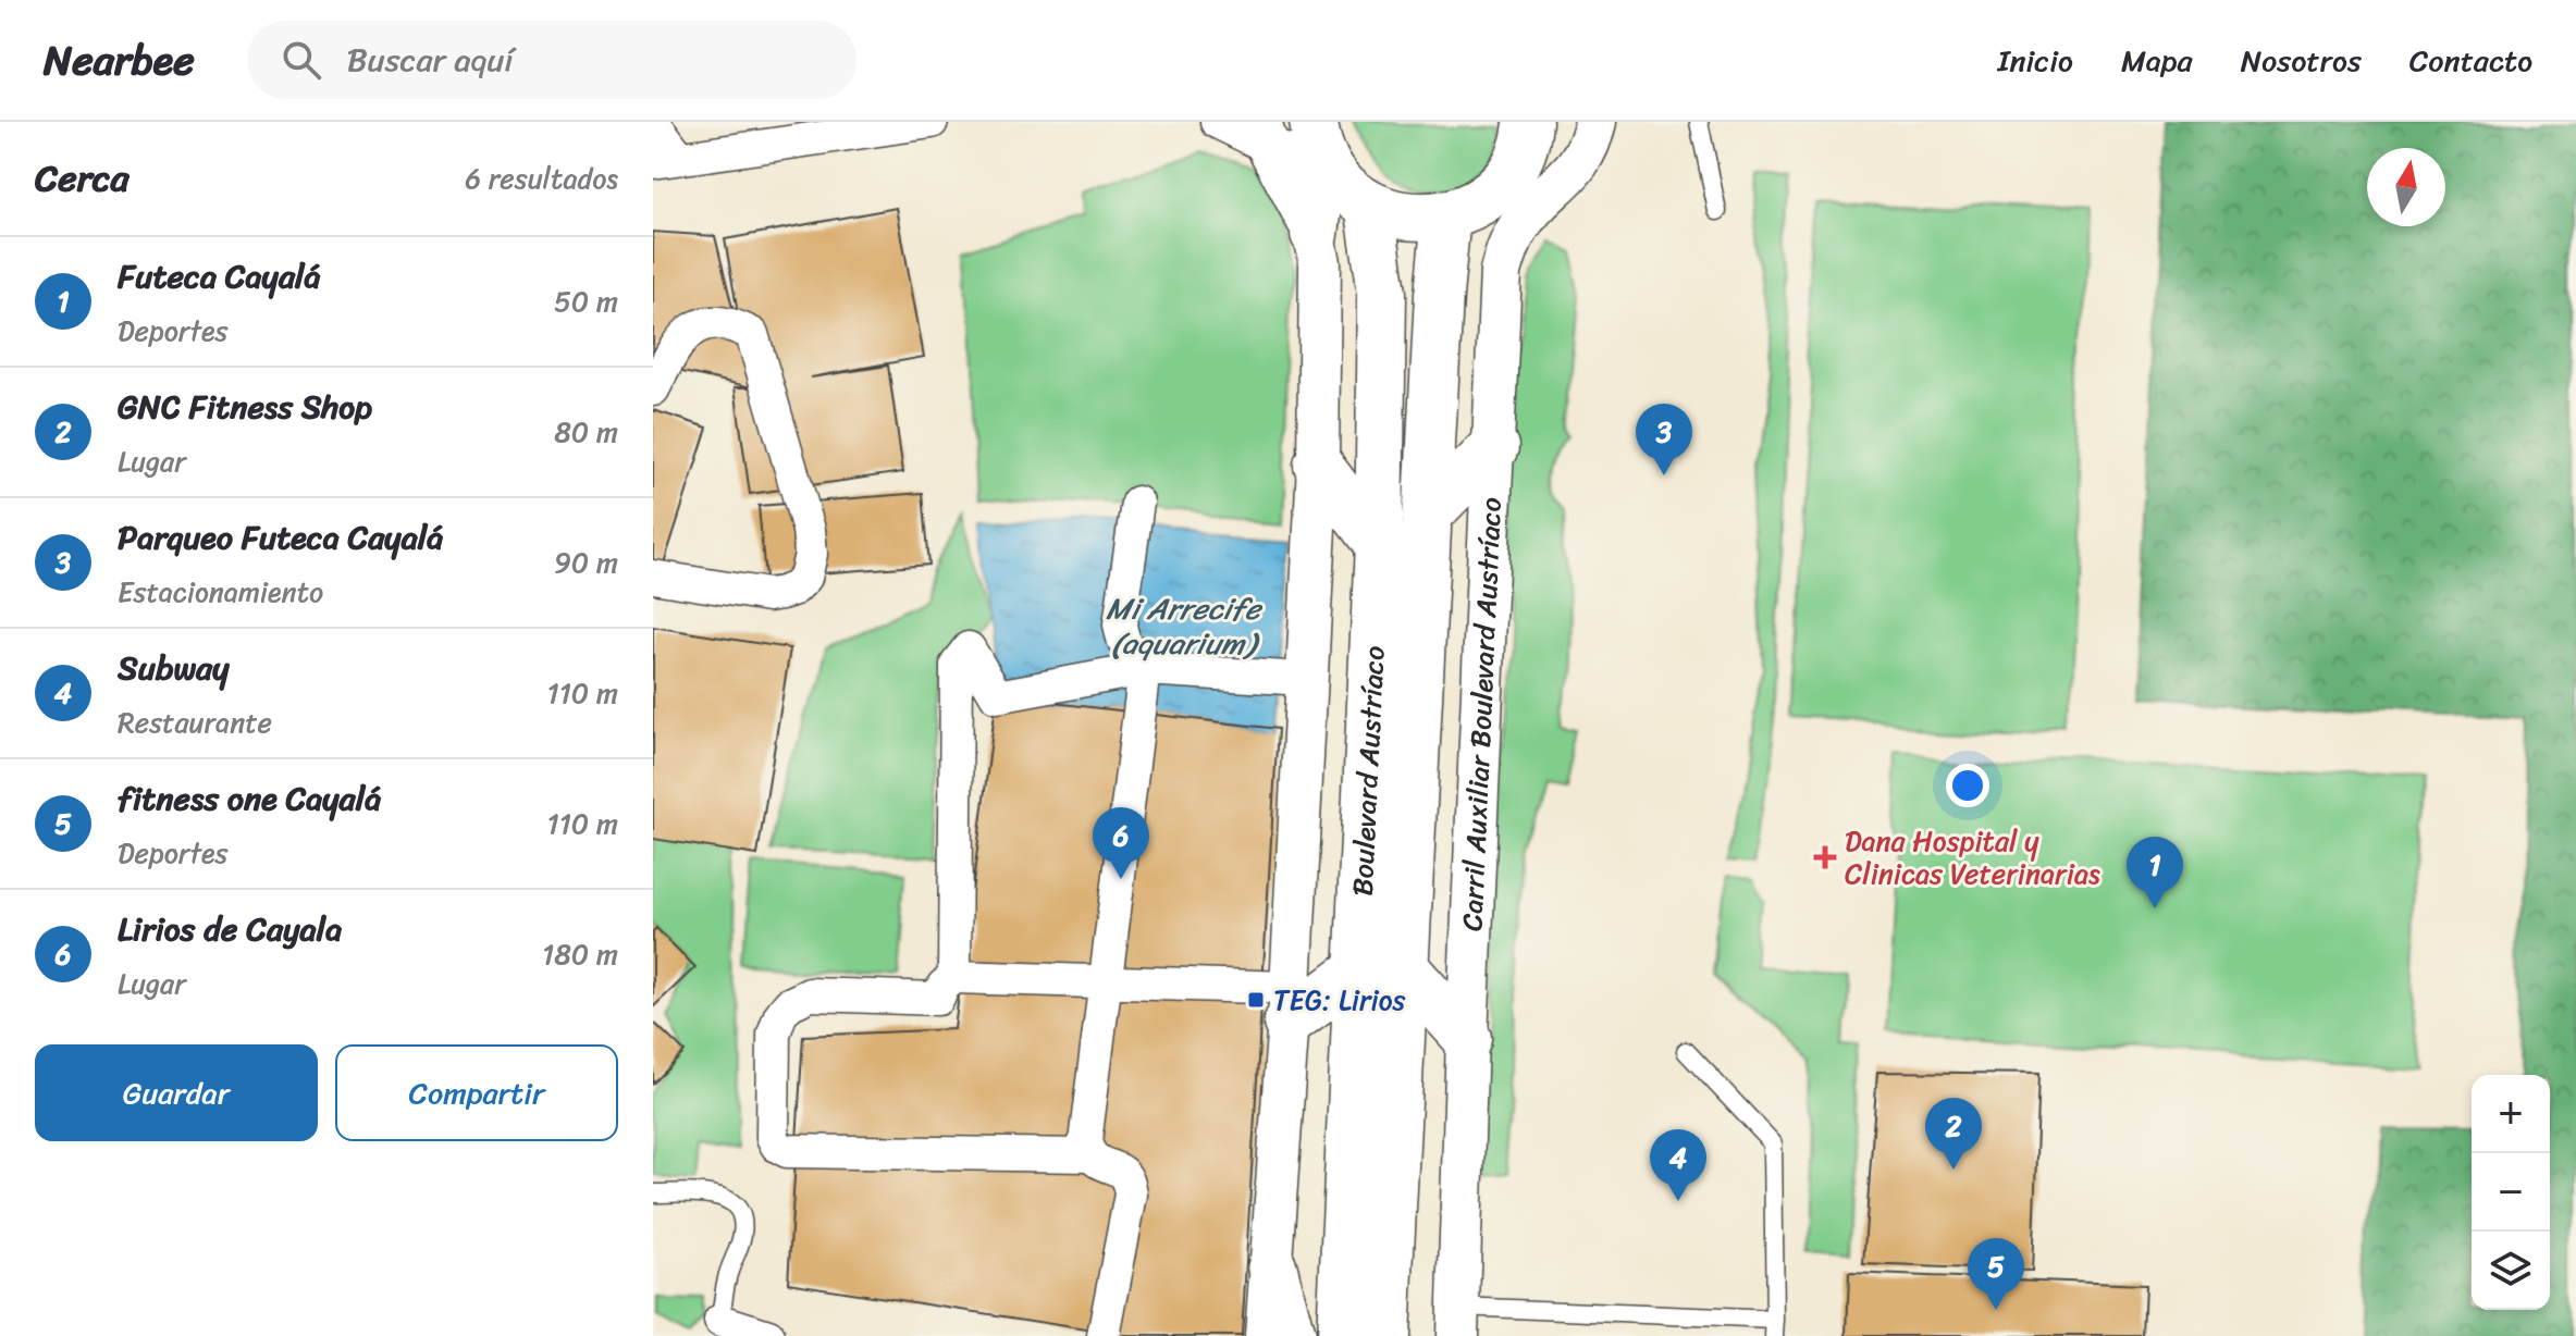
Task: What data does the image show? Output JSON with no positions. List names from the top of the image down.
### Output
{
  "streets": {
    "main road": ["Boulevard Austríaco"],
    "street": ["Carril Auxiliar Boulevard Austríaco"]
  },
  "water": ["Mi Arrecife (aquarium)"],
  "places": {
    "health": ["Dana Hospital y Clinicas Veterinarias"],
    "transit": ["TEG: Lirios"]
  },
  "north": "top",
  "page": {
    "header": "Nearbee",
    "search": "Buscar aquí",
    "nav": [
      "Inicio",
      "Mapa",
      "Nosotros",
      "Contacto"
    ],
    "heading": ["Cerca", "6 resultados"],
    "list": [
      {
        "mark": "1",
        "name": "Futeca Cayalá",
        "note": "Deportes",
        "value": "50 m"
      },
      {
        "mark": "2",
        "name": "GNC Fitness Shop",
        "note": "Lugar",
        "value": "80 m"
      },
      {
        "mark": "3",
        "name": "Parqueo Futeca Cayalá",
        "note": "Estacionamiento",
        "value": "90 m"
      },
      {
        "mark": "4",
        "name": "Subway",
        "note": "Restaurante",
        "value": "110 m"
      },
      {
        "mark": "5",
        "name": "fitness one Cayalá",
        "note": "Deportes",
        "value": "110 m"
      },
      {
        "mark": "6",
        "name": "Lirios de Cayala",
        "note": "Lugar",
        "value": "180 m"
      }
    ],
    "pins": [
      "3",
      "6",
      "1",
      "2",
      "4",
      "5"
    ],
    "buttons": ["Guardar", "Compartir"],
    "map_buttons": ["+", "−"]
  }
}
